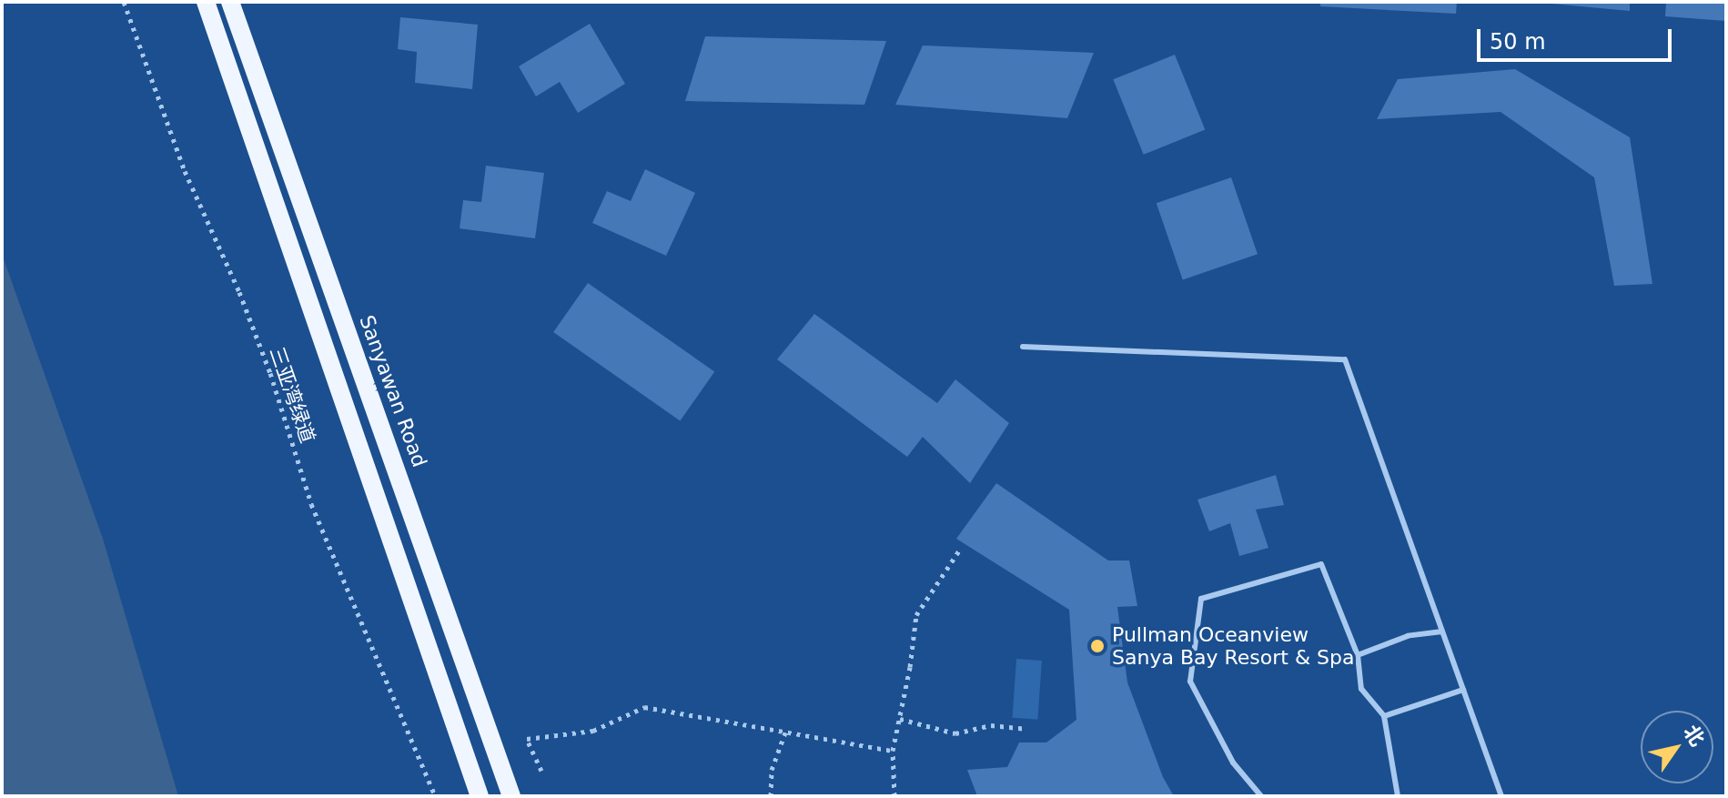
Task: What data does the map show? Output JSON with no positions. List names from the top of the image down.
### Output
{
  "streets": {
    "main road": ["Sanyawan Road"],
    "path": ["三亚湾绿道"]
  },
  "places": ["Pullman Oceanview Sanya Bay Resort & Spa"],
  "scale_bar": "50 m",
  "north": "top right"
}
